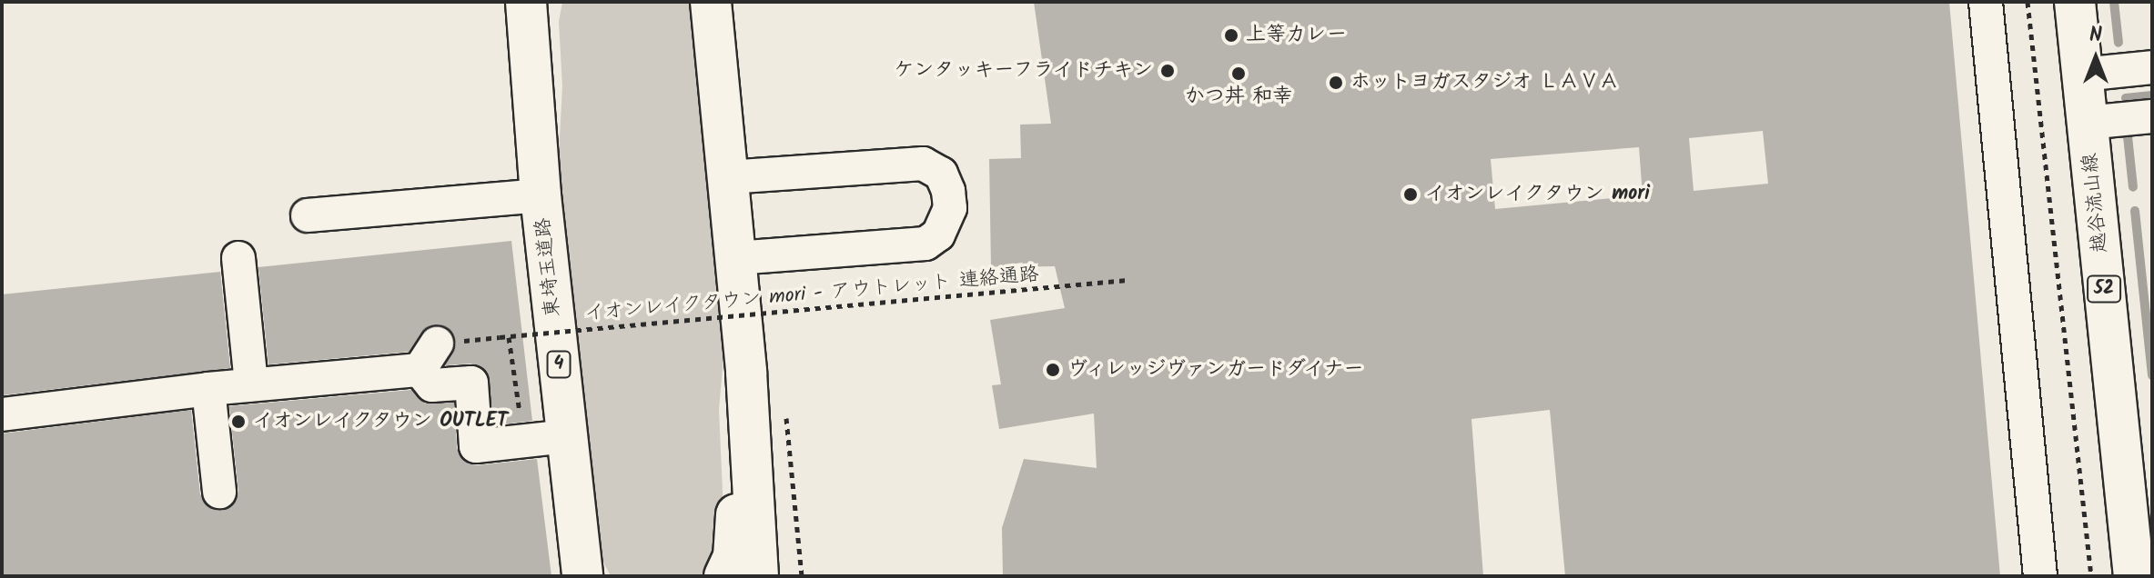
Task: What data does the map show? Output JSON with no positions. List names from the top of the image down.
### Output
{
  "streets": {
    "main road": [
      "越谷流山線",
      "東埼玉道路",
      "52",
      "4"
    ],
    "path": ["イオンレイクタウン mori - アウトレット 連絡通路"]
  },
  "crossings": [
    ["東埼玉道路", "4"]
  ],
  "places": [
    "上等カレー",
    "ケンタッキーフライドチキン",
    "かつ丼 和幸",
    "ホットヨガスタジオ ＬＡＶＡ",
    "イオンレイクタウン mori",
    "ヴィレッジヴァンガードダイナー",
    "イオンレイクタウン OUTLET"
  ],
  "north": "top"
}
